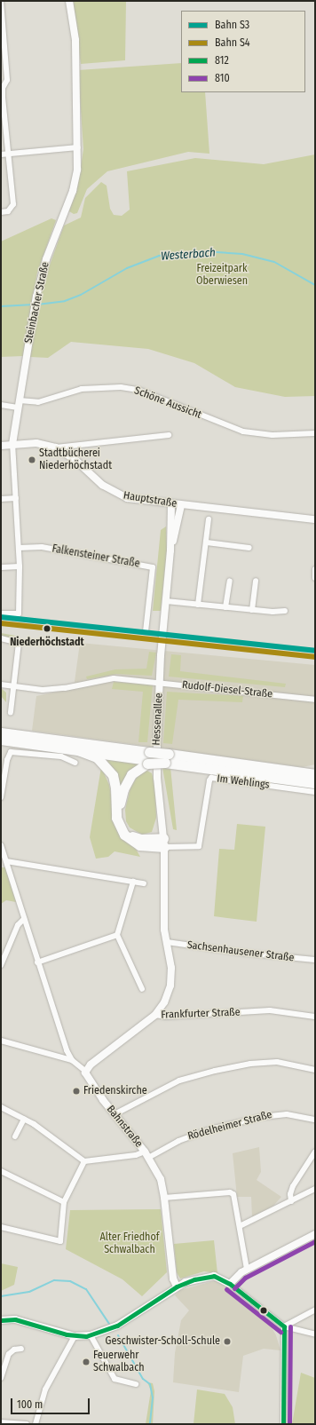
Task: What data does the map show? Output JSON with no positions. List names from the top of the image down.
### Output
{
  "streets": {
    "main road": [
      "Steinbacher Straße",
      "Hauptstraße",
      "Hessenallee",
      "Frankfurter Straße",
      "Bahnstraße"
    ],
    "street": [
      "Schöne Aussicht",
      "Falkensteiner Straße",
      "Rudolf-Diesel-Straße",
      "Im Wehlings",
      "Sachsenhausener Straße",
      "Rödelheimer Straße"
    ]
  },
  "crossings": [
    ["Steinbacher Straße", "Schöne Aussicht"],
    ["Steinbacher Straße", "Hauptstraße"],
    ["Steinbacher Straße", "Falkensteiner Straße"],
    ["Hauptstraße", "Hessenallee"],
    ["Rudolf-Diesel-Straße", "Hessenallee"],
    ["Hessenallee", "Im Wehlings"],
    ["Hessenallee", "Sachsenhausener Straße"],
    ["Hessenallee", "Frankfurter Straße"],
    ["Frankfurter Straße", "Bahnstraße"],
    ["Rödelheimer Straße", "Bahnstraße"]
  ],
  "water": ["Westerbach"],
  "parks": ["Freizeitpark Oberwiesen", "Alter Friedhof Schwalbach"],
  "places": [
    "Stadtbücherei Niederhöchstadt",
    "Niederhöchstadt",
    "Friedenskirche",
    "Geschwister-Scholl-Schule",
    "Feuerwehr Schwalbach"
  ],
  "lines": [
    "rail line S3",
    "rail line S4",
    "transit line 810",
    "transit line 812"
  ],
  "legend": [
    "Bahn S3",
    "Bahn S4",
    "812",
    "810"
  ],
  "scale_bar": "100 m"
}
